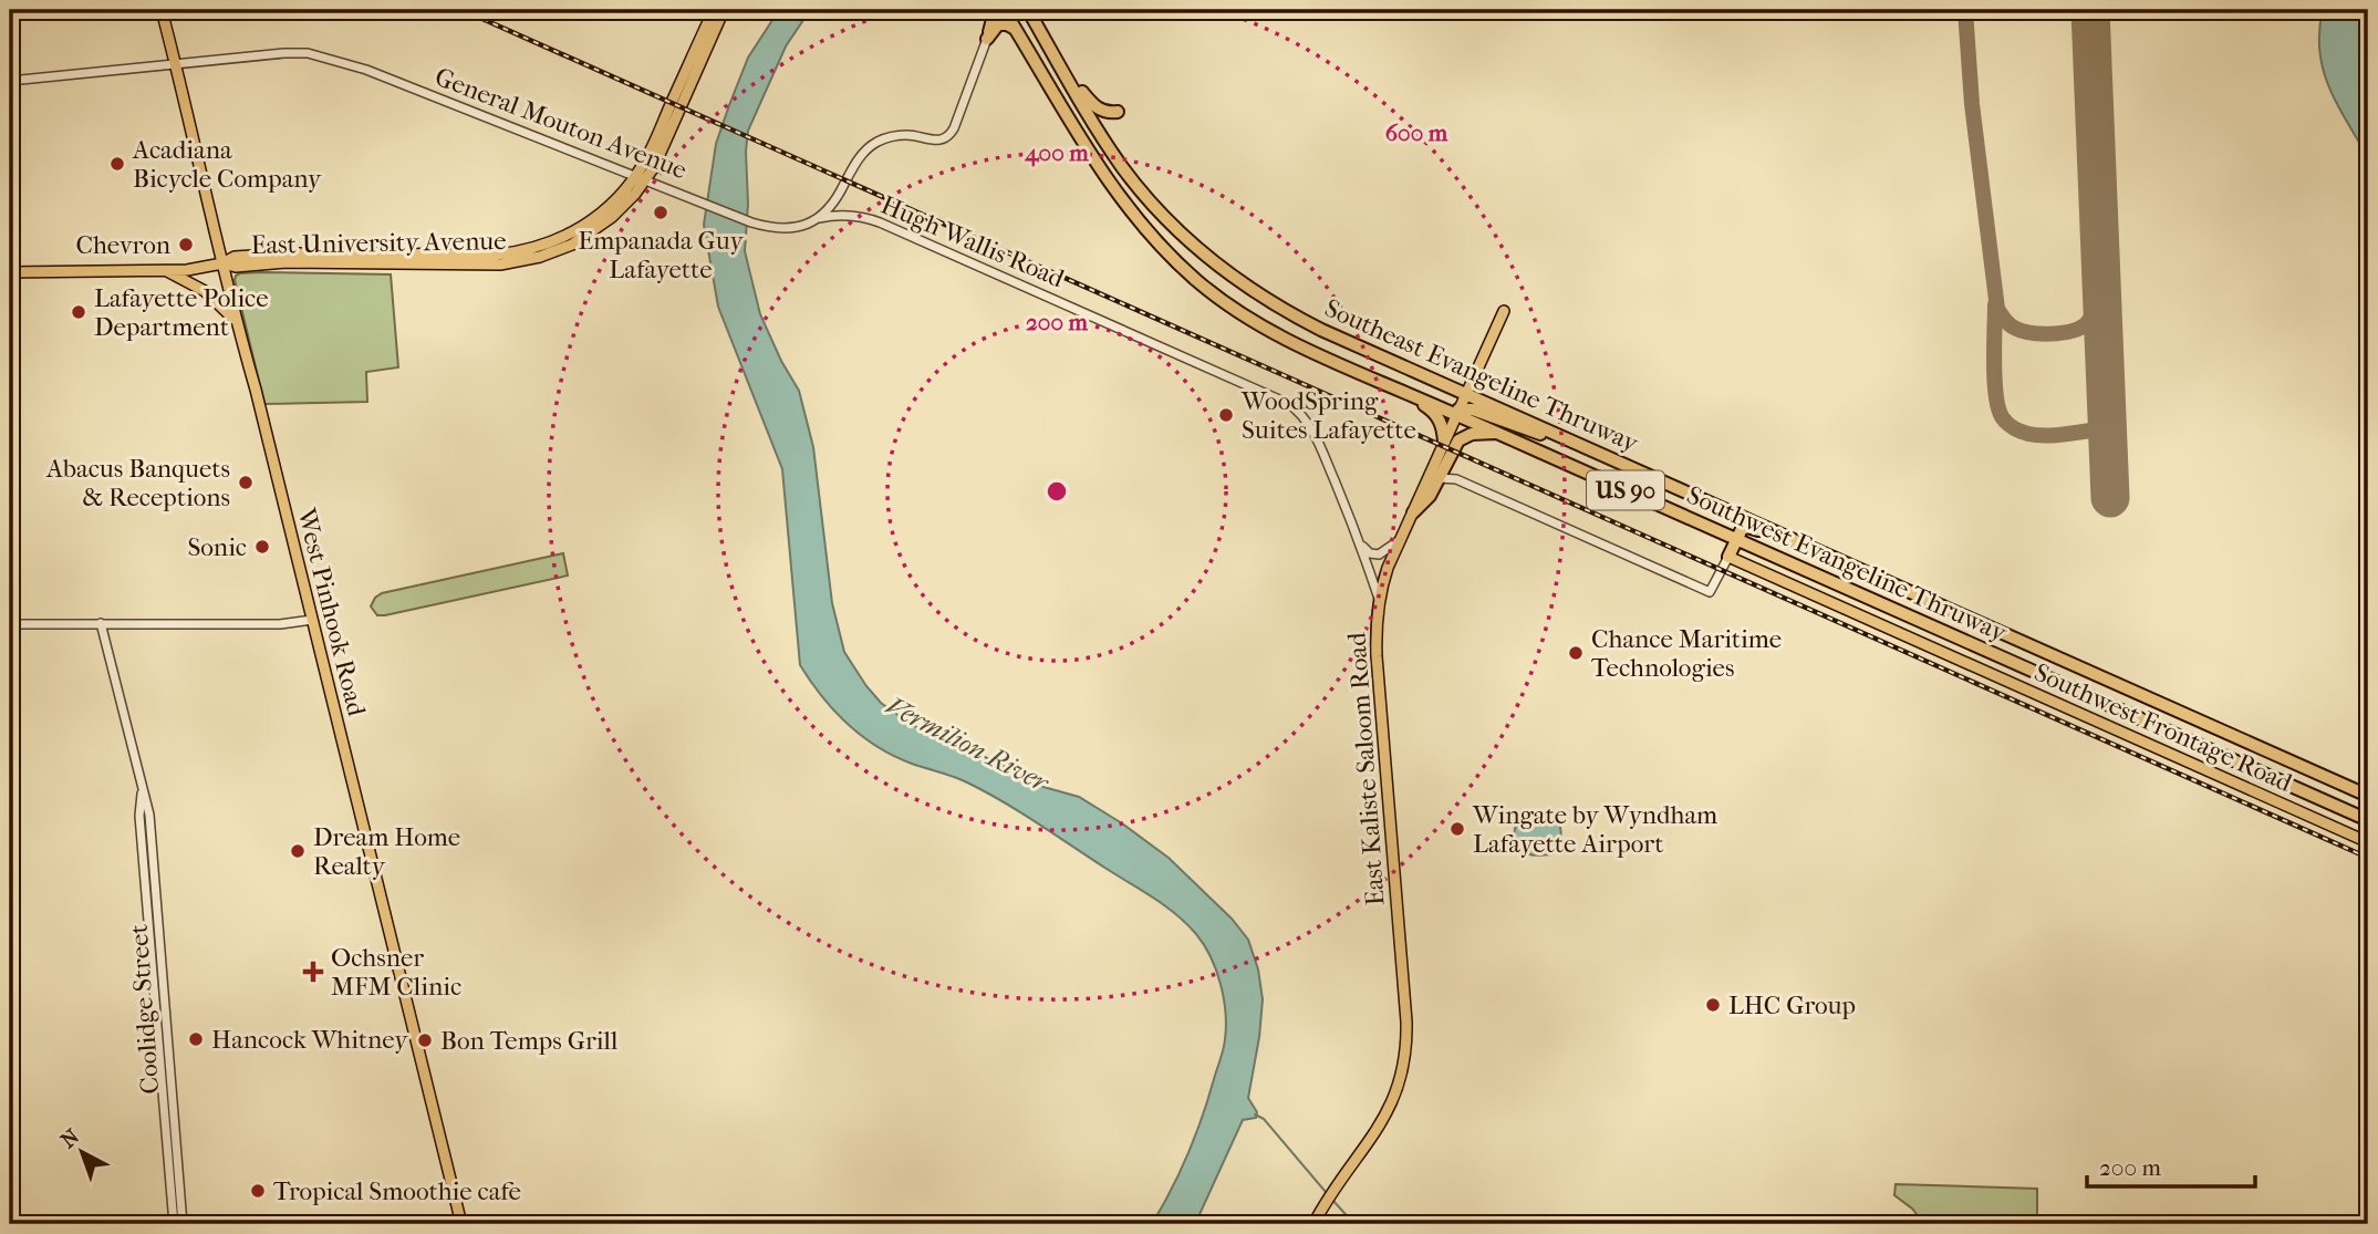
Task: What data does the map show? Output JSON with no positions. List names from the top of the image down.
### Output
{
  "streets": {
    "highway": ["Southeast Evangeline Thruway", "US 90", "Southwest Evangeline Thruway"],
    "main road": [
      "East University Avenue",
      "West Pinhook Road",
      "Southwest Frontage Road",
      "East Kaliste Saloom Road"
    ],
    "street": ["General Mouton Avenue", "Hugh Wallis Road", "Coolidge Street"]
  },
  "crossings": [
    ["General Mouton Avenue", "Hugh Wallis Road"],
    ["General Mouton Avenue", "East University Avenue"],
    ["General Mouton Avenue", "West Pinhook Road"],
    ["Hugh Wallis Road", "East Kaliste Saloom Road"],
    ["East University Avenue", "West Pinhook Road"],
    ["Southeast Evangeline Thruway", "Southwest Evangeline Thruway"],
    ["Southeast Evangeline Thruway", "East Kaliste Saloom Road"],
    ["Southwest Evangeline Thruway", "East Kaliste Saloom Road"]
  ],
  "water": ["Vermilion River"],
  "places": {
    "other": [
      "Acadiana Bicycle Company",
      "Empanada Guy Lafayette",
      "Chevron",
      "Lafayette Police Department",
      "WoodSpring Suites Lafayette",
      "Abacus Banquets & Receptions",
      "Sonic",
      "Chance Maritime Technologies",
      "Wingate by Wyndham Lafayette Airport",
      "Dream Home Realty",
      "LHC Group",
      "Hancock Whitney",
      "Bon Temps Grill",
      "Tropical Smoothie cafe"
    ],
    "health": ["Ochsner MFM Clinic"]
  },
  "scale_bar": "200 m",
  "north": "top left",
  "rings": ["600 m", "400 m", "200 m"]
}
